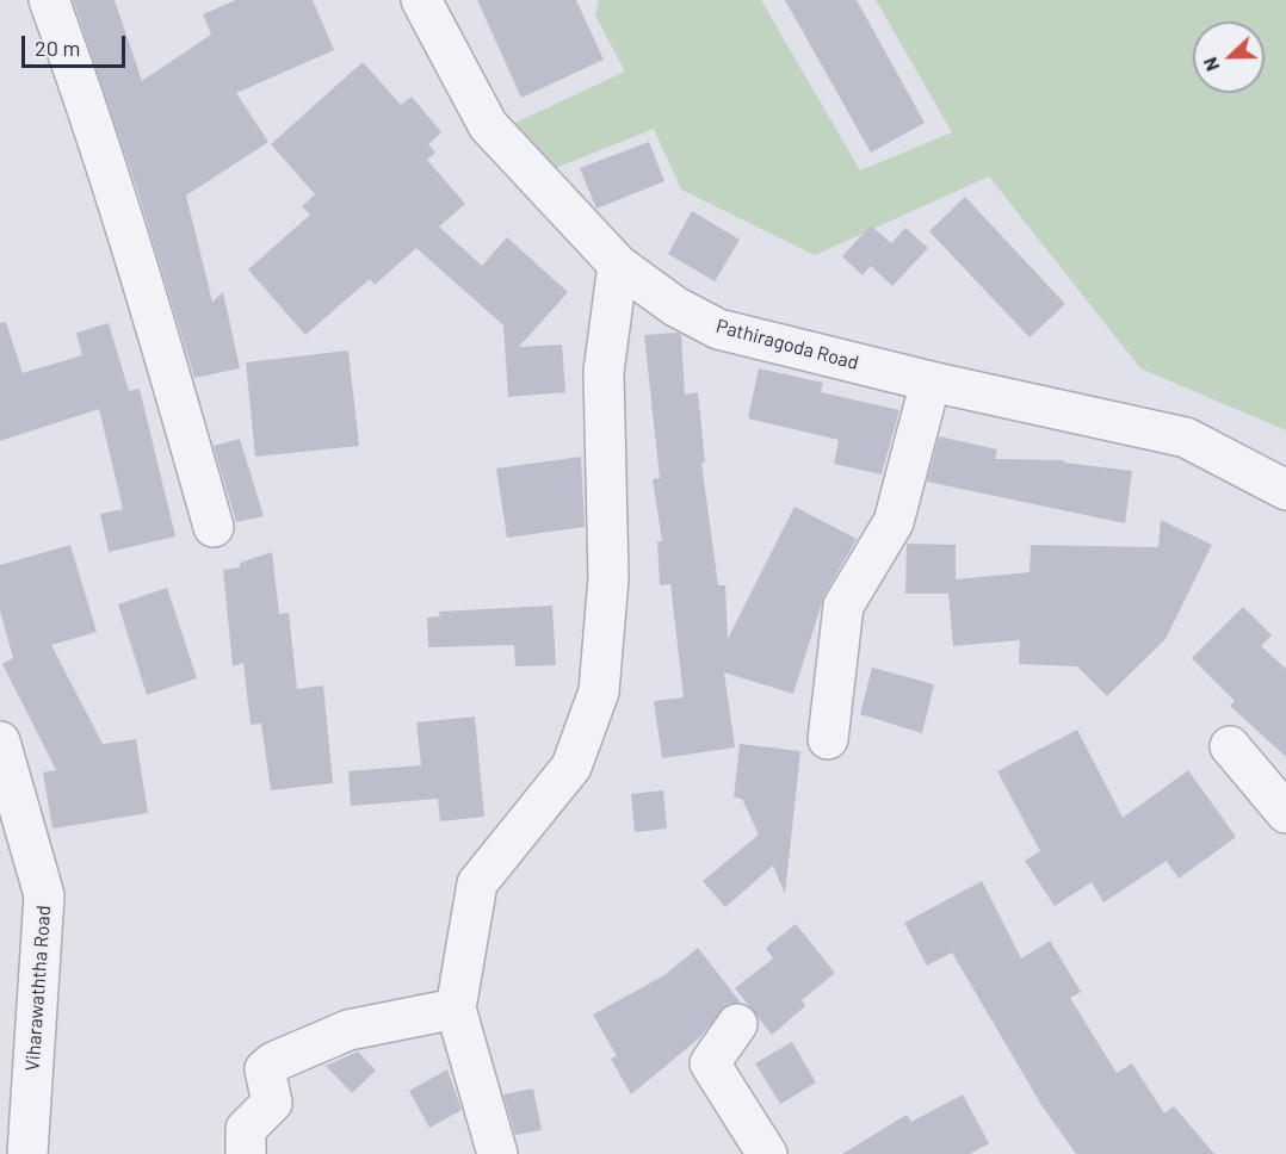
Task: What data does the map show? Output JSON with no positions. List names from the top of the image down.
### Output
{
  "streets": {
    "street": ["Pathiragoda Road", "Viharawaththa Road"]
  },
  "scale_bar": "20 m",
  "north": "left"
}
